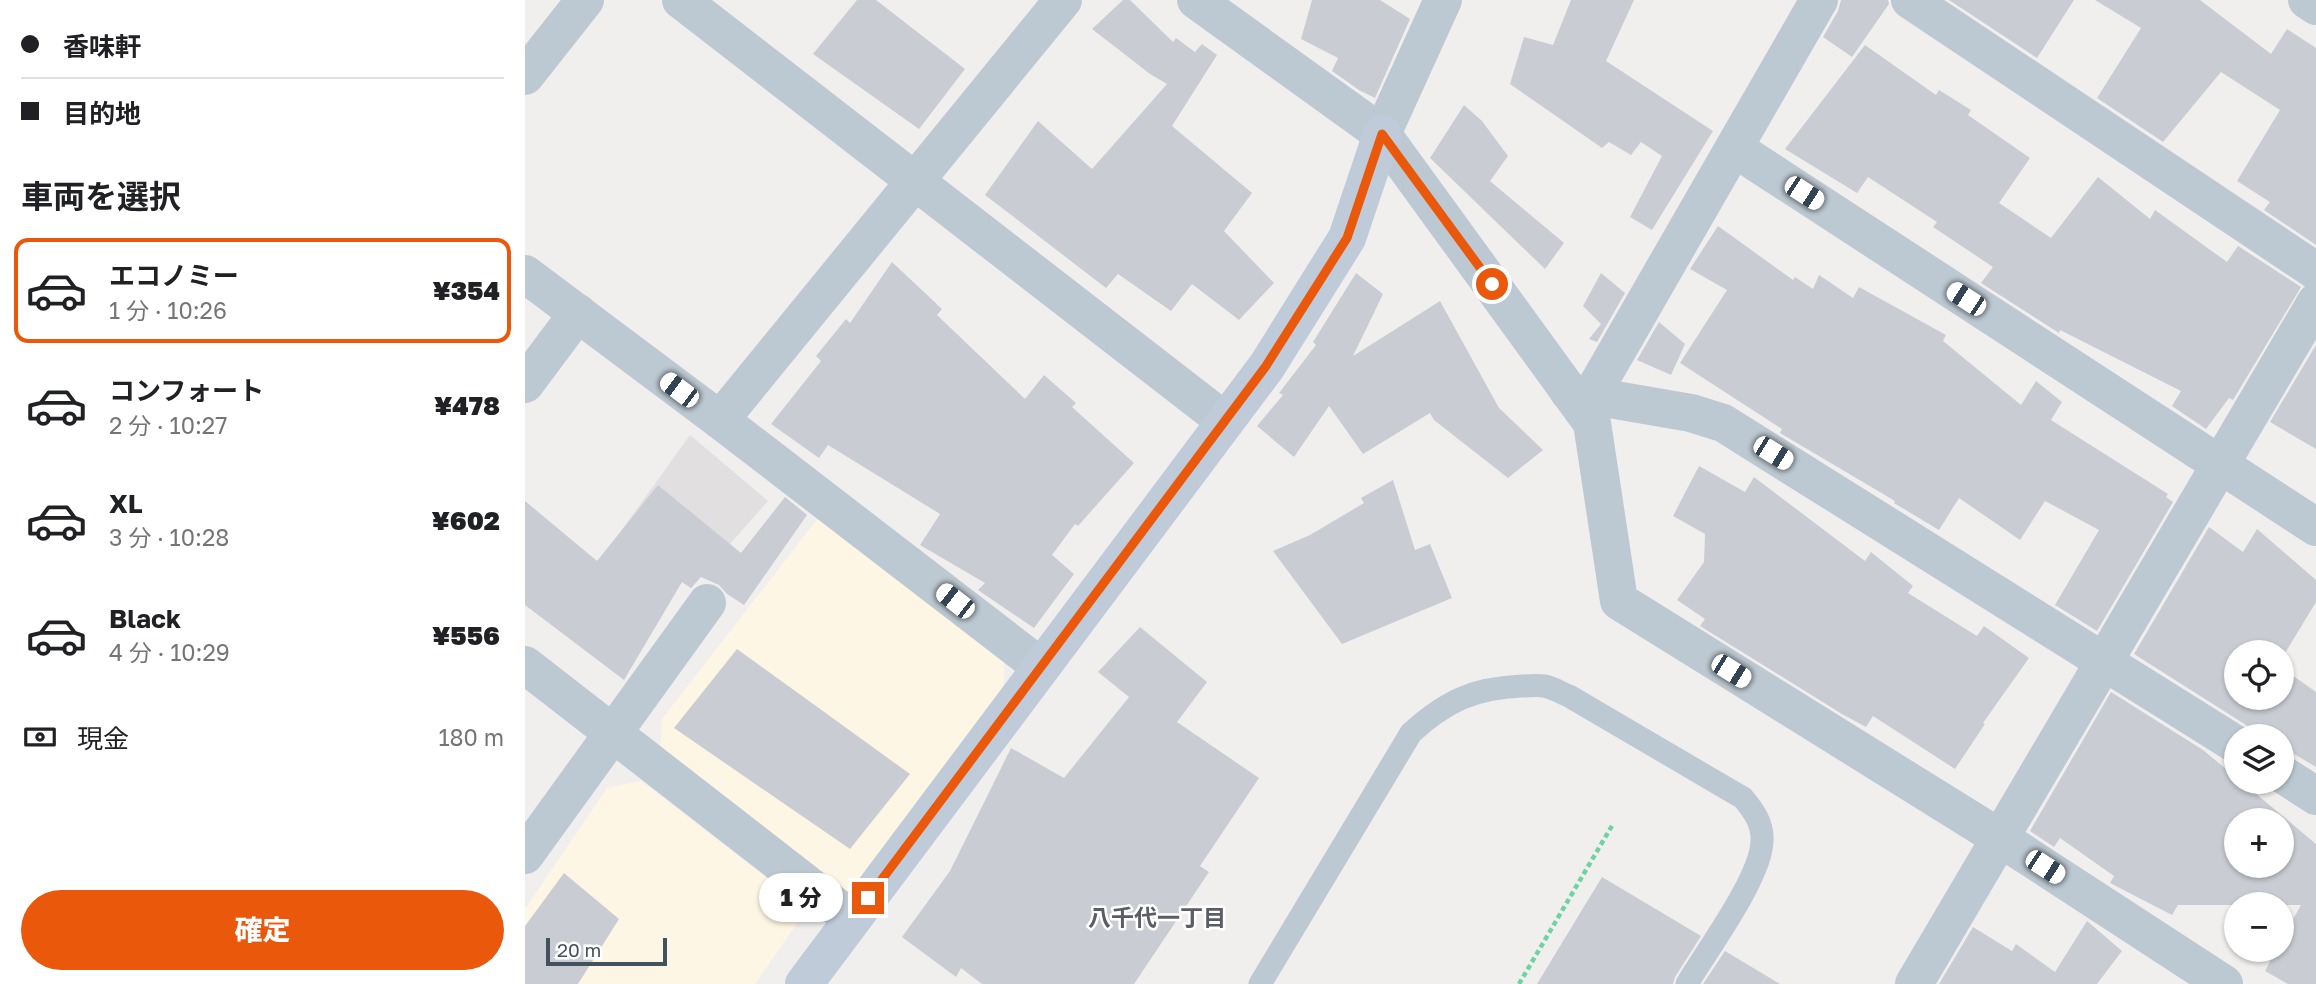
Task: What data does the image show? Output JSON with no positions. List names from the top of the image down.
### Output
{
  "districts": ["八千代一丁目"],
  "scale_bar": "20 m",
  "page": {
    "banner": ["香味軒", "目的地"],
    "heading": "車両を選択",
    "list": [
      {
        "name": "エコノミー",
        "note": "1 分 · 10:26",
        "value": "¥354"
      },
      {
        "name": "コンフォート",
        "note": "2 分 · 10:27",
        "value": "¥478"
      },
      {
        "name": "XL",
        "note": "3 分 · 10:28",
        "value": "¥602"
      },
      {
        "name": "Black",
        "note": "4 分 · 10:29",
        "value": "¥556"
      }
    ],
    "map_buttons": ["+", "−"],
    "pay": ["現金", "180 m"],
    "bubble": "1 分",
    "buttons": "確定",
    "scale": "20 m"
  }
}
